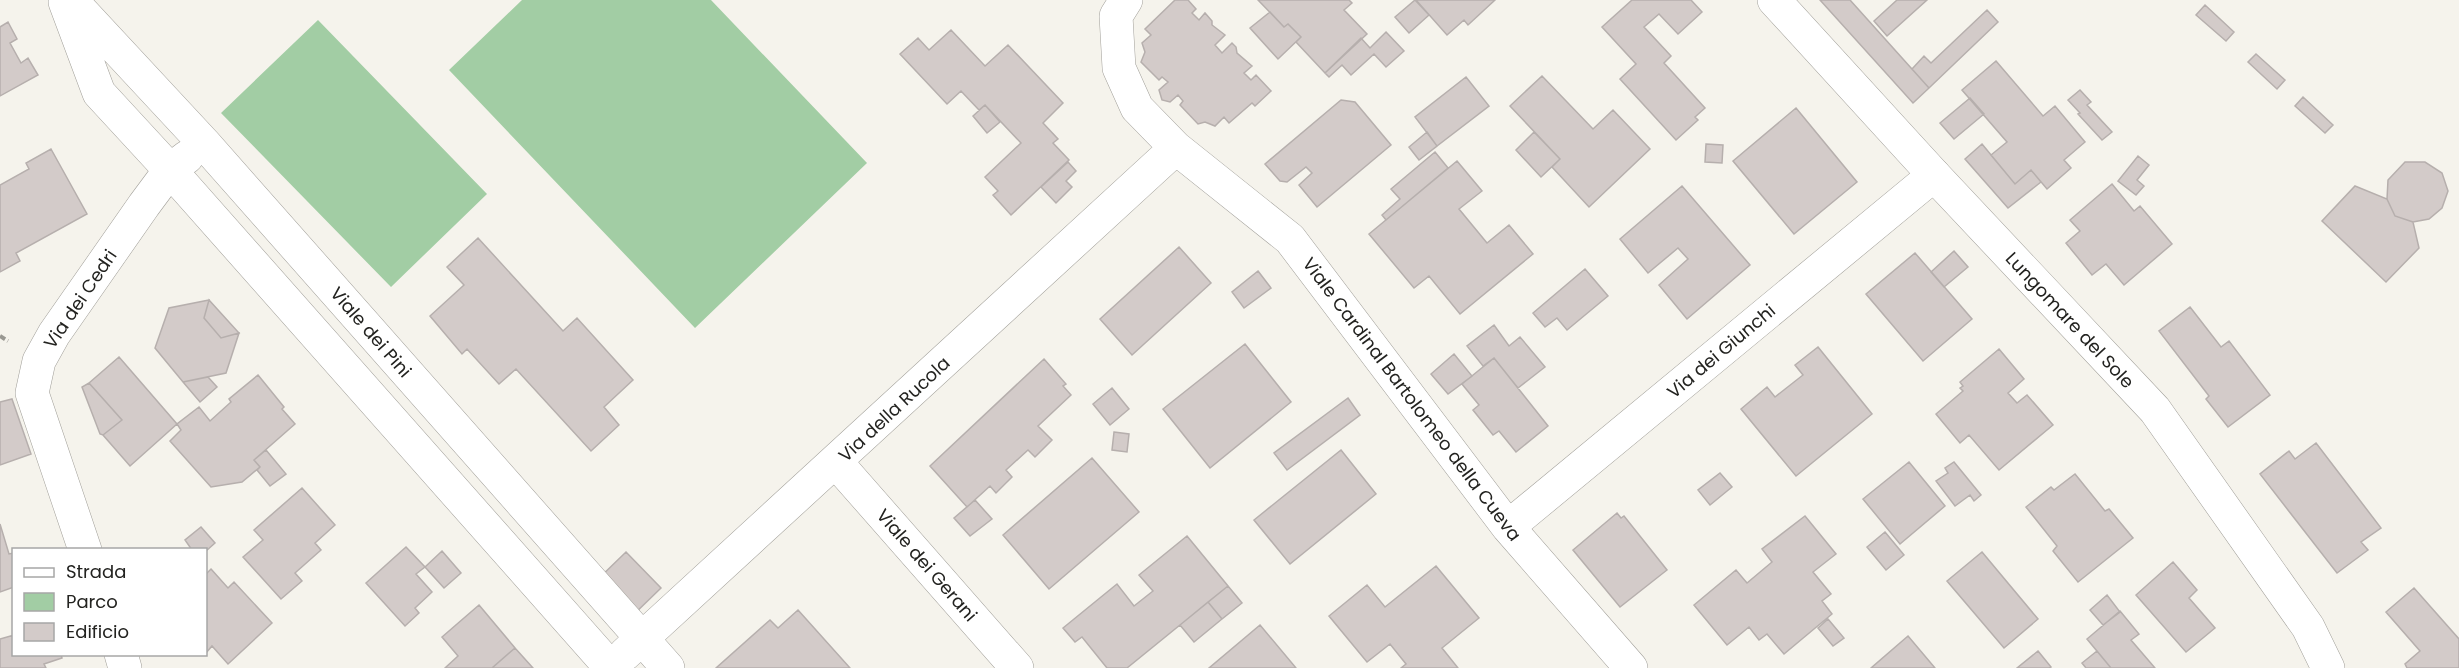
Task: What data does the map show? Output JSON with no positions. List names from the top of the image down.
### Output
{
  "streets": {
    "street": [
      "Via dei Cedri",
      "Lungomare del Sole",
      "Viale dei Pini",
      "Via dei Giunchi",
      "Viale Cardinal Bartolomeo della Cueva",
      "Via della Rucola",
      "Viale dei Gerani"
    ]
  },
  "crossings": [
    ["Via dei Cedri", "Viale dei Pini"],
    ["Lungomare del Sole", "Via dei Giunchi"],
    ["Viale dei Pini", "Via della Rucola"],
    ["Via dei Giunchi", "Viale Cardinal Bartolomeo della Cueva"],
    ["Viale Cardinal Bartolomeo della Cueva", "Via della Rucola"],
    ["Via della Rucola", "Viale dei Gerani"]
  ],
  "legend": ["Strada", "Parco", "Edificio"]
}
